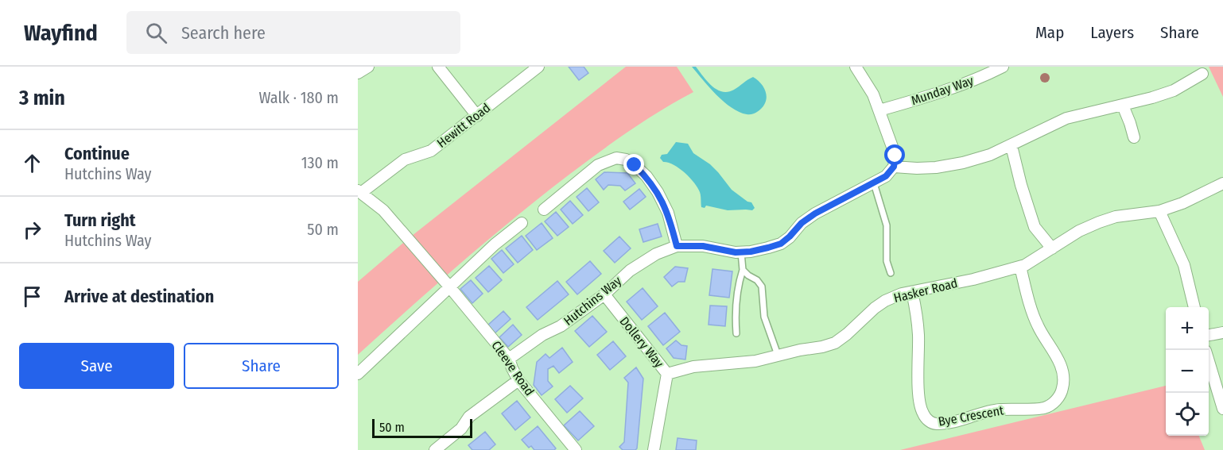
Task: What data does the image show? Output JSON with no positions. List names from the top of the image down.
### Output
{
  "streets": {
    "street": [
      "Munday Way",
      "Hewitt Road",
      "Hasker Road",
      "Hutchins Way",
      "Dollery Way",
      "Cleeve Road",
      "Bye Crescent"
    ]
  },
  "crossings": [
    ["Hewitt Road", "Cleeve Road"],
    ["Hasker Road", "Dollery Way"],
    ["Hasker Road", "Bye Crescent"],
    ["Hutchins Way", "Dollery Way"],
    ["Hutchins Way", "Cleeve Road"]
  ],
  "scale_bar": "50 m",
  "page": {
    "header": "Wayfind",
    "search": "Search here",
    "nav": ["Map", "Layers", "Share"],
    "heading": ["3 min", "Walk · 180 m"],
    "list": [
      ["Continue", "Hutchins Way", "130 m"],
      ["Turn right", "Hutchins Way", "50 m"],
      "Arrive at destination"
    ],
    "map_buttons": ["+", "−"],
    "buttons": ["Save", "Share"],
    "scale": "50 m"
  }
}
